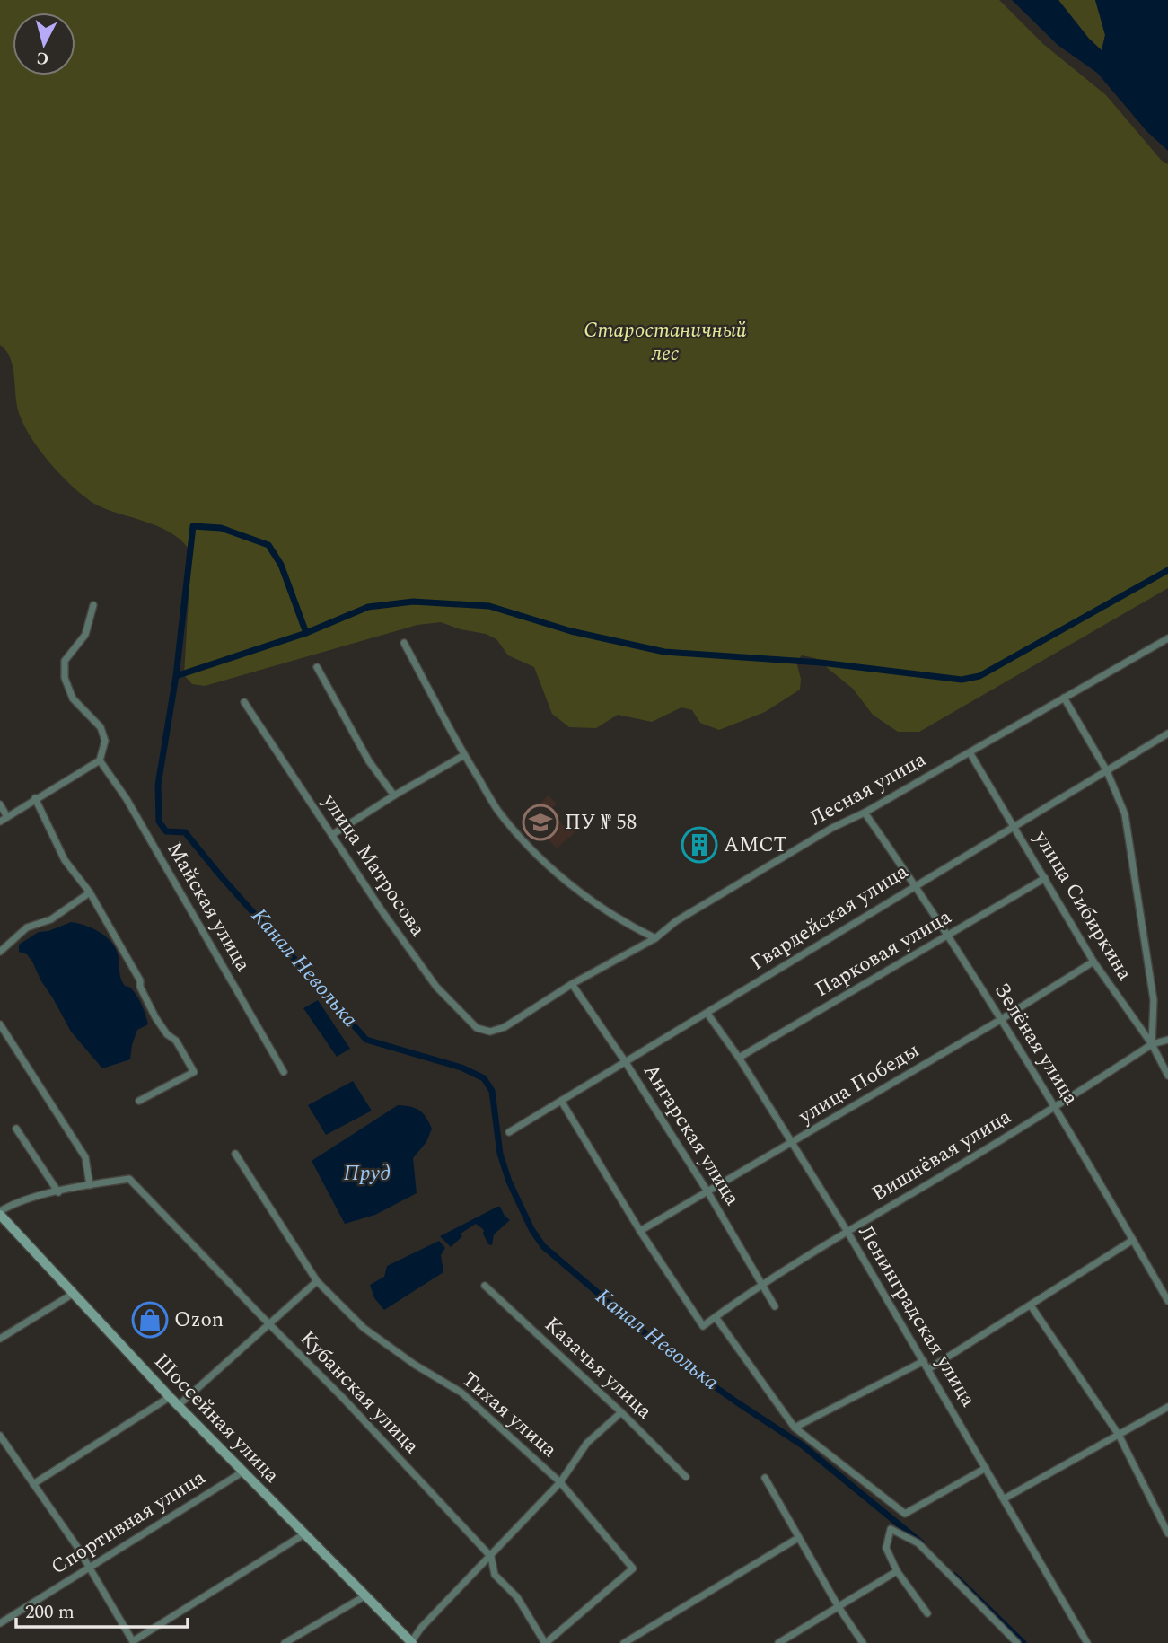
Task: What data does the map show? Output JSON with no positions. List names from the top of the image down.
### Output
{
  "streets": {
    "main road": ["Шоссейная улица"],
    "street": [
      "Лесная улица",
      "улица Матросова",
      "улица Сибиркина",
      "Майская улица",
      "Гвардейская улица",
      "Парковая улица",
      "Зелёная улица",
      "улица Победы",
      "Ангарская улица",
      "Вишнёвая улица",
      "Ленинградская улица",
      "Казачья улица",
      "Кубанская улица",
      "Тихая улица",
      "Спортивная улица"
    ]
  },
  "crossings": [
    ["Лесная улица", "улица Матросова"],
    ["Лесная улица", "улица Сибиркина"],
    ["Лесная улица", "Зелёная улица"],
    ["Лесная улица", "Ангарская улица"],
    ["улица Сибиркина", "Гвардейская улица"],
    ["улица Сибиркина", "Парковая улица"],
    ["улица Сибиркина", "улица Победы"],
    ["улица Сибиркина", "Вишнёвая улица"],
    ["Гвардейская улица", "Зелёная улица"],
    ["Гвардейская улица", "Ангарская улица"],
    ["Гвардейская улица", "Ленинградская улица"],
    ["Парковая улица", "Зелёная улица"],
    ["Парковая улица", "Ленинградская улица"],
    ["Зелёная улица", "улица Победы"],
    ["Зелёная улица", "Вишнёвая улица"],
    ["улица Победы", "Ангарская улица"],
    ["улица Победы", "Вишнёвая улица"],
    ["улица Победы", "Ленинградская улица"],
    ["Ангарская улица", "Вишнёвая улица"],
    ["Вишнёвая улица", "Ленинградская улица"],
    ["Кубанская улица", "Тихая улица"],
    ["Шоссейная улица", "Спортивная улица"]
  ],
  "water": ["Канал Неволька", "Пруд"],
  "parks": ["Старостаничный лес"],
  "places": {
    "school or university": ["ПУ № 58"],
    "building": ["АМСТ"],
    "shop": ["Ozon"]
  },
  "scale_bar": "200 m",
  "north": "bottom"
}
